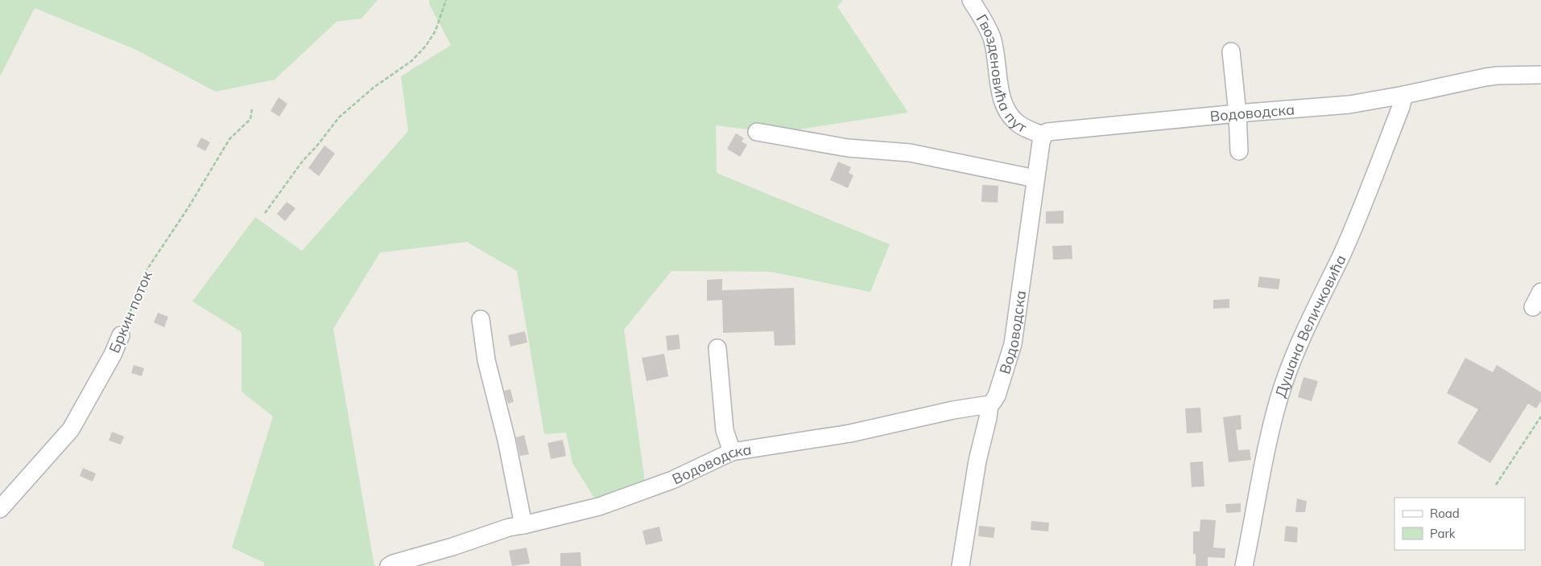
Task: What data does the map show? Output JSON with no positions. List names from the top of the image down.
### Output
{
  "streets": {
    "street": [
      "Гвозденовића пут",
      "Водоводска",
      "Бркин поток",
      "Душана Величковића"
    ]
  },
  "crossings": [
    ["Гвозденовића пут", "Водоводска"],
    ["Водоводска", "Душана Величковића"]
  ],
  "legend": ["Road", "Park"]
}
